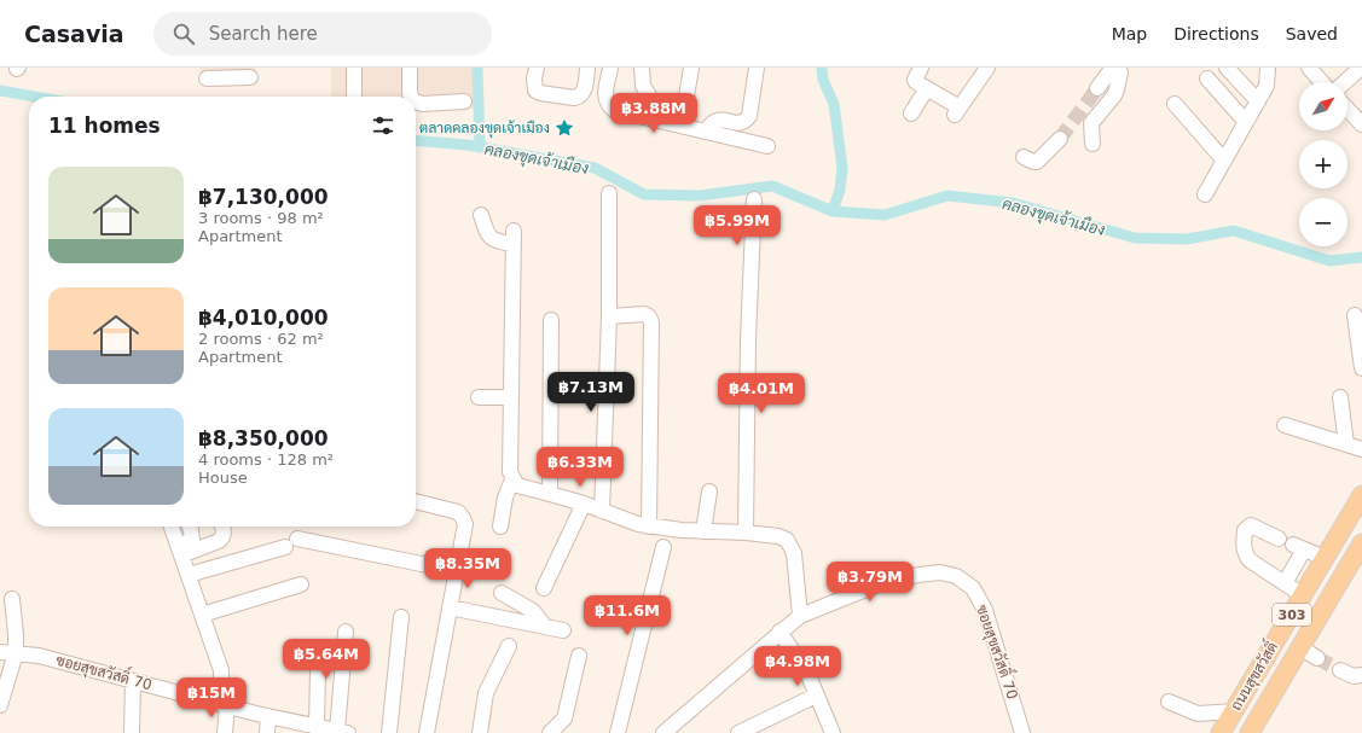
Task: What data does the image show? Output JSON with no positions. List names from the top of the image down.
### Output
{
  "streets": {
    "main road": ["303", "ถนนสุขสวัสดิ์"],
    "street": ["ซอยสุขสวัสดิ์ 70"]
  },
  "water": ["คลองขุดเจ้าเมือง"],
  "places": {
    "place": ["ตลาดคลองขุดเจ้าเมือง"]
  },
  "north": "top right",
  "page": {
    "header": "Casavia",
    "search": "Search here",
    "nav": ["Map", "Directions", "Saved"],
    "map_buttons": ["+", "−"],
    "price": [
      "฿3.88M",
      "฿5.99M",
      "฿7.13M",
      "฿4.01M",
      "฿6.33M",
      "฿8.35M",
      "฿3.79M",
      "฿11.6M",
      "฿5.64M",
      "฿4.98M",
      "฿15M"
    ],
    "heading": "11 homes",
    "list": [
      {
        "name": "฿7,130,000",
        "note": "3 rooms · 98 m² · Apartment"
      },
      {
        "name": "฿4,010,000",
        "note": "2 rooms · 62 m² · Apartment"
      },
      {
        "name": "฿8,350,000",
        "note": "4 rooms · 128 m² · House"
      }
    ]
  }
}
